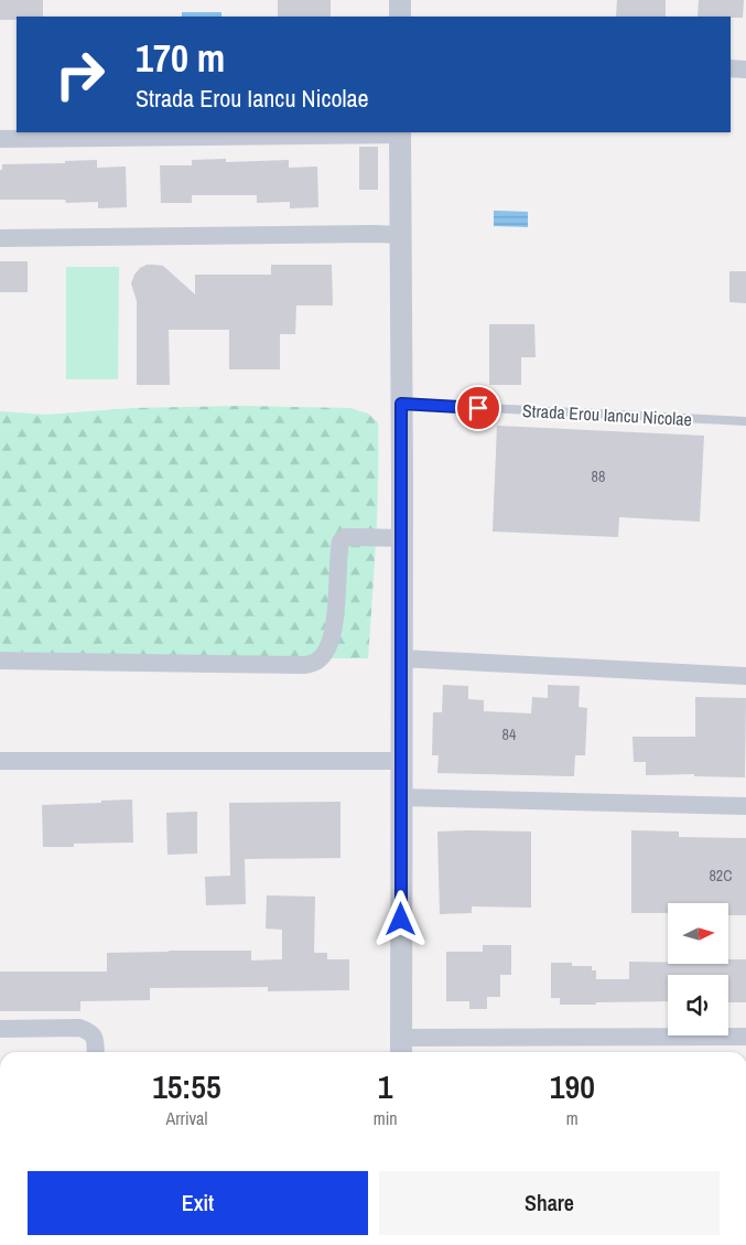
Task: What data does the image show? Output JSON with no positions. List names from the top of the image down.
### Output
{
  "streets": {
    "lane": ["Strada Erou Iancu Nicolae"]
  },
  "house_numbers": ["88", "84", "82C"],
  "north": "right",
  "page": {
    "turn": ["170 m", "Strada Erou Iancu Nicolae"],
    "eta": [
      "15:55",
      "Arrival",
      "1",
      "min",
      "190",
      "m"
    ],
    "buttons": ["Exit", "Share"]
  }
}
